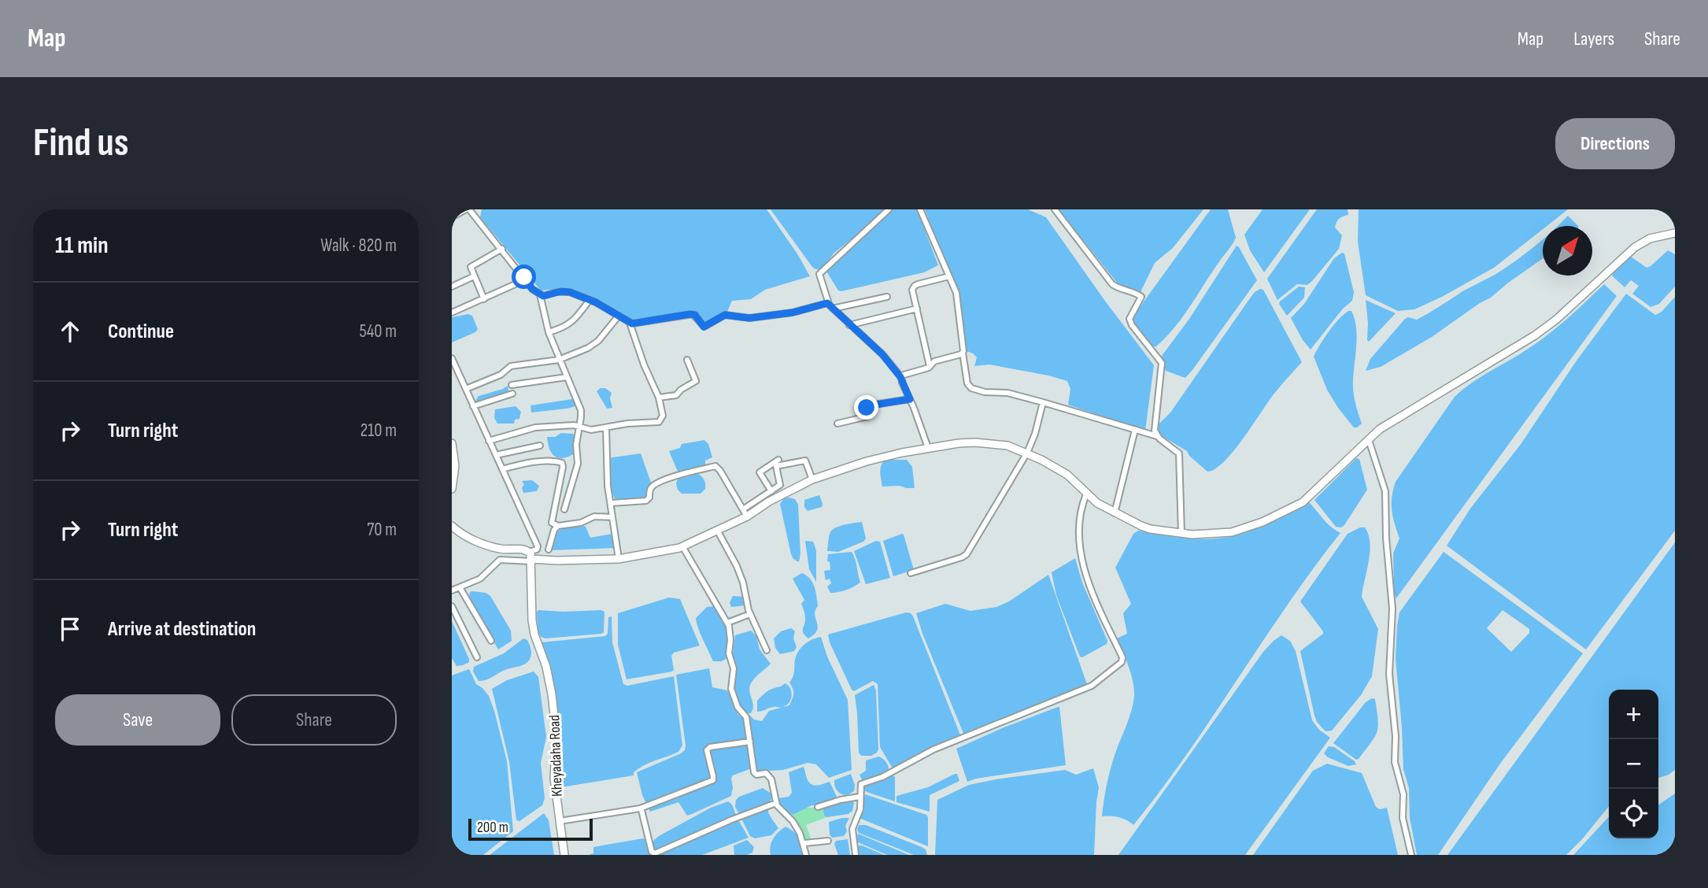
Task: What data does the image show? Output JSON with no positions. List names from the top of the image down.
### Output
{
  "streets": {
    "street": ["Kheyadaha Road"]
  },
  "scale_bar": "200 m",
  "north": "top right",
  "page": {
    "header": "Map",
    "nav": ["Map", "Layers", "Share"],
    "buttons": [
      "Directions",
      ["Save", "Share"]
    ],
    "title": "Find us",
    "heading": ["11 min", "Walk · 820 m"],
    "list": [
      ["Continue", "540 m"],
      ["Turn right", "210 m"],
      ["Turn right", "70 m"],
      "Arrive at destination"
    ],
    "map_buttons": ["+", "−"],
    "scale": "200 m"
  }
}
